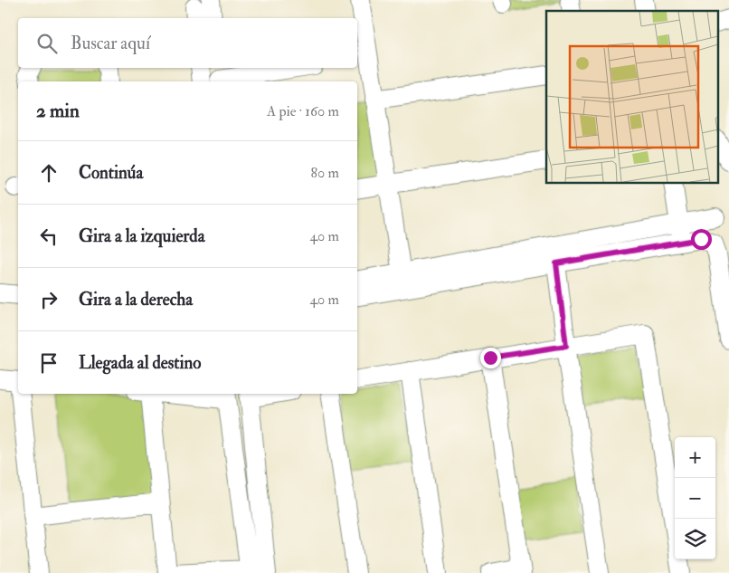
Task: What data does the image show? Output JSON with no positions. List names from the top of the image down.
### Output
{
  "page": {
    "search": "Buscar aquí",
    "heading": ["2 min", "A pie · 160 m"],
    "list": [
      ["Continúa", "80 m"],
      ["Gira a la izquierda", "40 m"],
      ["Gira a la derecha", "40 m"],
      "Llegada al destino"
    ],
    "map_buttons": ["+", "−"]
  }
}
